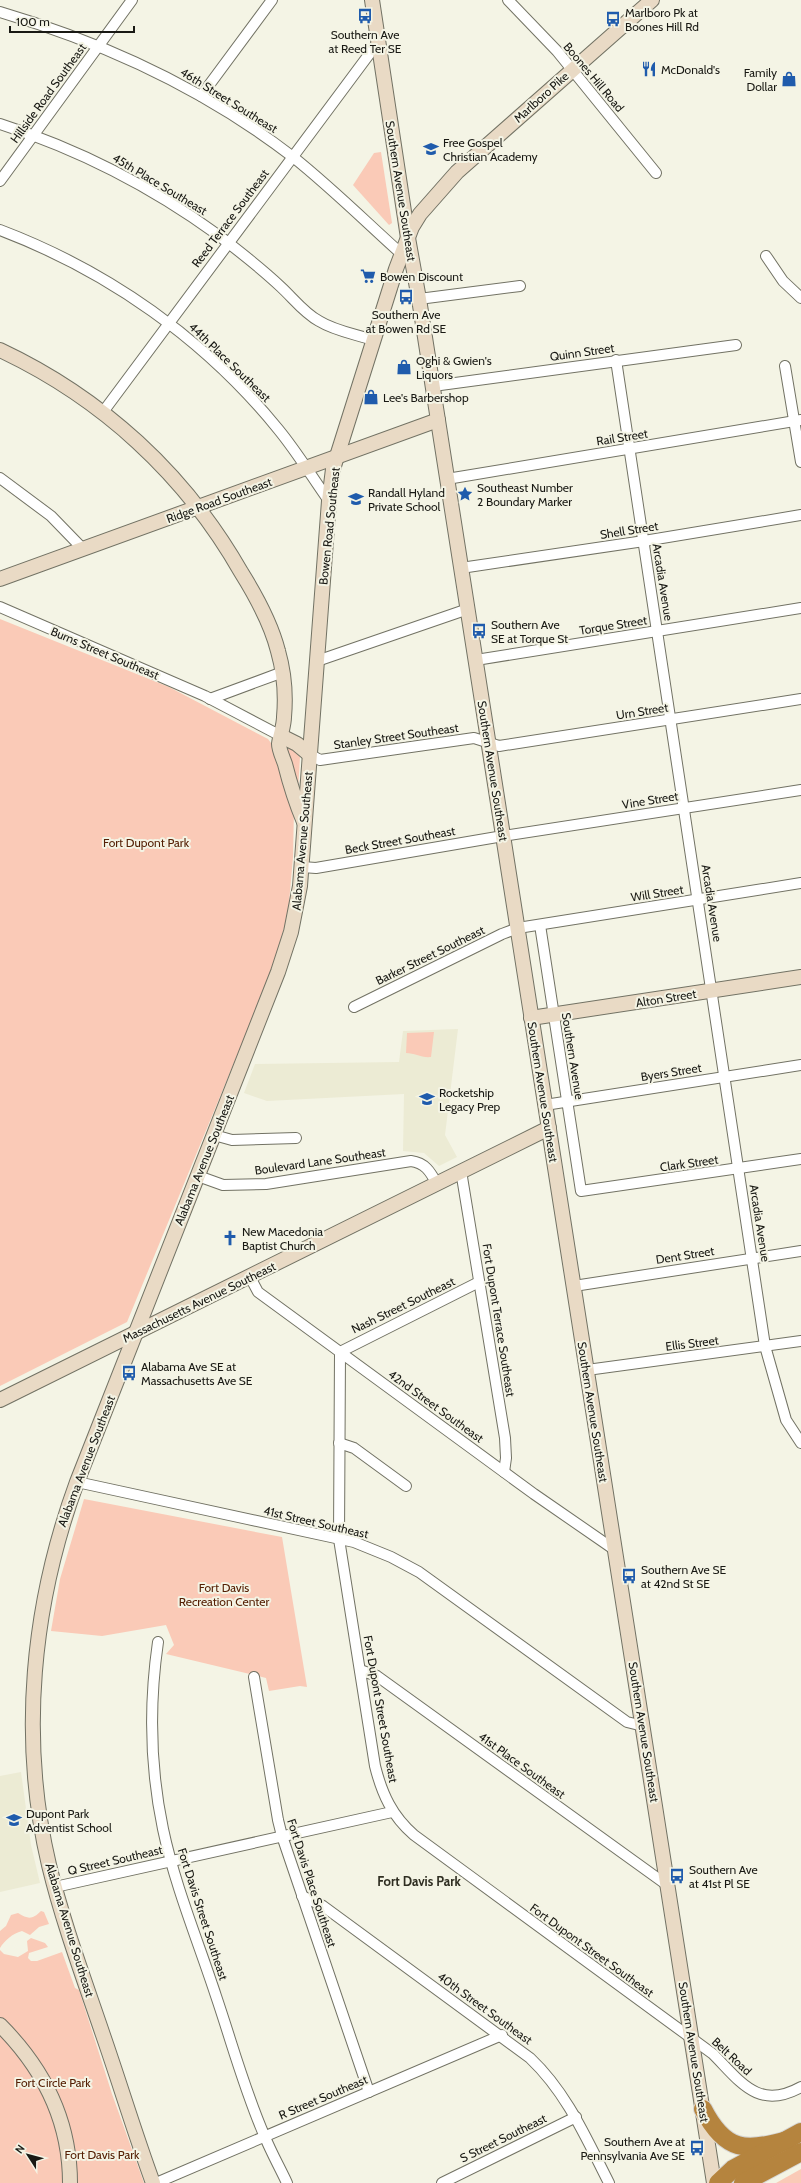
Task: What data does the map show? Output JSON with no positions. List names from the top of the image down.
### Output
{
  "streets": {
    "street": [
      "Boones Hill Road",
      "Hillside Road Southeast",
      "Marlboro Pike",
      "46th Street Southeast",
      "45th Place Southeast",
      "Southern Avenue Southeast",
      "Reed Terrace Southeast",
      "Quinn Street",
      "44th Place Southeast",
      "Rail Street",
      "Ridge Road Southeast",
      "Bowen Road Southeast",
      "Shell Street",
      "Arcadia Avenue",
      "Torque Street",
      "Burns Street Southeast",
      "Urn Street",
      "Stanley Street Southeast",
      "Vine Street",
      "Beck Street Southeast",
      "Alabama Avenue Southeast",
      "Will Street",
      "Barker Street Southeast",
      "Alton Street",
      "Southern Avenue",
      "Byers Street",
      "Boulevard Lane Southeast",
      "Clark Street",
      "Dent Street",
      "Massachusetts Avenue Southeast",
      "Nash Street Southeast",
      "Fort Dupont Terrace Southeast",
      "Ellis Street",
      "42nd Street Southeast",
      "41st Street Southeast",
      "Fort Dupont Street Southeast",
      "41st Place Southeast",
      "Q Street Southeast",
      "Fort Davis Place Southeast",
      "Fort Davis Street Southeast",
      "40th Street Southeast",
      "Belt Road",
      "R Street Southeast",
      "S Street Southeast"
    ]
  },
  "crossings": [
    ["Boones Hill Road", "Marlboro Pike"],
    ["Hillside Road Southeast", "46th Street Southeast"],
    ["Hillside Road Southeast", "45th Place Southeast"],
    ["Marlboro Pike", "Southern Avenue Southeast"],
    ["Marlboro Pike", "Bowen Road Southeast"],
    ["46th Street Southeast", "Southern Avenue Southeast"],
    ["46th Street Southeast", "Reed Terrace Southeast"],
    ["46th Street Southeast", "Bowen Road Southeast"],
    ["45th Place Southeast", "Reed Terrace Southeast"],
    ["45th Place Southeast", "Bowen Road Southeast"],
    ["Southern Avenue Southeast", "Reed Terrace Southeast"],
    ["Southern Avenue Southeast", "Quinn Street"],
    ["Southern Avenue Southeast", "Rail Street"],
    ["Southern Avenue Southeast", "Ridge Road Southeast"],
    ["Southern Avenue Southeast", "Bowen Road Southeast"],
    ["Southern Avenue Southeast", "Shell Street"],
    ["Southern Avenue Southeast", "Torque Street"],
    ["Southern Avenue Southeast", "Urn Street"],
    ["Southern Avenue Southeast", "Stanley Street Southeast"],
    ["Southern Avenue Southeast", "Vine Street"],
    ["Southern Avenue Southeast", "Beck Street Southeast"],
    ["Southern Avenue Southeast", "Will Street"],
    ["Southern Avenue Southeast", "Barker Street Southeast"],
    ["Southern Avenue Southeast", "Alton Street"],
    ["Southern Avenue Southeast", "Byers Street"],
    ["Southern Avenue Southeast", "Dent Street"],
    ["Southern Avenue Southeast", "Massachusetts Avenue Southeast"],
    ["Southern Avenue Southeast", "Ellis Street"],
    ["Southern Avenue Southeast", "42nd Street Southeast"],
    ["Southern Avenue Southeast", "41st Street Southeast"],
    ["Southern Avenue Southeast", "Fort Dupont Street Southeast"],
    ["Southern Avenue Southeast", "41st Place Southeast"],
    ["Southern Avenue Southeast", "Belt Road"],
    ["Reed Terrace Southeast", "44th Place Southeast"],
    ["Quinn Street", "Arcadia Avenue"],
    ["44th Place Southeast", "Ridge Road Southeast"],
    ["44th Place Southeast", "Bowen Road Southeast"],
    ["Rail Street", "Arcadia Avenue"],
    ["Ridge Road Southeast", "Bowen Road Southeast"],
    ["Bowen Road Southeast", "Burns Street Southeast"],
    ["Bowen Road Southeast", "Stanley Street Southeast"],
    ["Bowen Road Southeast", "Alabama Avenue Southeast"],
    ["Shell Street", "Arcadia Avenue"],
    ["Arcadia Avenue", "Torque Street"],
    ["Arcadia Avenue", "Urn Street"],
    ["Arcadia Avenue", "Vine Street"],
    ["Arcadia Avenue", "Will Street"],
    ["Arcadia Avenue", "Alton Street"],
    ["Arcadia Avenue", "Byers Street"],
    ["Arcadia Avenue", "Clark Street"],
    ["Arcadia Avenue", "Dent Street"],
    ["Arcadia Avenue", "Ellis Street"],
    ["Burns Street Southeast", "Stanley Street Southeast"],
    ["Burns Street Southeast", "Alabama Avenue Southeast"],
    ["Urn Street", "Stanley Street Southeast"],
    ["Stanley Street Southeast", "Alabama Avenue Southeast"],
    ["Vine Street", "Beck Street Southeast"],
    ["Beck Street Southeast", "Alabama Avenue Southeast"],
    ["Alabama Avenue Southeast", "Boulevard Lane Southeast"],
    ["Alabama Avenue Southeast", "Massachusetts Avenue Southeast"],
    ["Alabama Avenue Southeast", "41st Street Southeast"],
    ["Alabama Avenue Southeast", "Q Street Southeast"],
    ["Alabama Avenue Southeast", "R Street Southeast"],
    ["Will Street", "Barker Street Southeast"],
    ["Will Street", "Southern Avenue"],
    ["Alton Street", "Southern Avenue"],
    ["Southern Avenue", "Byers Street"],
    ["Southern Avenue", "Clark Street"],
    ["Boulevard Lane Southeast", "Massachusetts Avenue Southeast"],
    ["Massachusetts Avenue Southeast", "Fort Dupont Terrace Southeast"],
    ["Massachusetts Avenue Southeast", "42nd Street Southeast"],
    ["Nash Street Southeast", "Fort Dupont Terrace Southeast"],
    ["Nash Street Southeast", "42nd Street Southeast"],
    ["Nash Street Southeast", "Fort Dupont Street Southeast"],
    ["Fort Dupont Terrace Southeast", "42nd Street Southeast"],
    ["42nd Street Southeast", "Fort Dupont Street Southeast"],
    ["41st Street Southeast", "Fort Dupont Street Southeast"],
    ["Fort Dupont Street Southeast", "41st Place Southeast"],
    ["Fort Dupont Street Southeast", "Q Street Southeast"],
    ["Fort Dupont Street Southeast", "Belt Road"],
    ["Q Street Southeast", "Fort Davis Place Southeast"],
    ["Q Street Southeast", "Fort Davis Street Southeast"],
    ["Fort Davis Place Southeast", "40th Street Southeast"],
    ["Fort Davis Place Southeast", "R Street Southeast"],
    ["Fort Davis Street Southeast", "R Street Southeast"],
    ["40th Street Southeast", "R Street Southeast"],
    ["40th Street Southeast", "S Street Southeast"]
  ],
  "districts": ["Fort Davis Park"],
  "parks": [
    "Fort Dupont Park",
    "Fort Davis Recreation Center",
    "Fort Circle Park",
    "Fort Davis Park"
  ],
  "places": {
    "bus stop": [
      "Southern Ave at Reed Ter SE",
      "Marlboro Pk at Boones Hill Rd",
      "Southern Ave at Bowen Rd SE",
      "Southern Ave SE at Torque St",
      "Alabama Ave SE at Massachusetts Ave SE",
      "Southern Ave SE at 42nd St SE",
      "Southern Ave at 41st Pl SE",
      "Southern Ave at Pennsylvania Ave SE"
    ],
    "restaurant": ["McDonald's"],
    "shop": ["Family Dollar", "Oghi & Gwien's Liquors", "Lee's Barbershop"],
    "school or university": [
      "Free Gospel Christian Academy",
      "Randall Hyland Private School",
      "Rocketship Legacy Prep",
      "Dupont Park Adventist School"
    ],
    "supermarket": ["Bowen Discount"],
    "place": ["Southeast Number 2 Boundary Marker"],
    "church": ["New Macedonia Baptist Church"]
  },
  "scale_bar": "100 m",
  "north": "top left"
}
